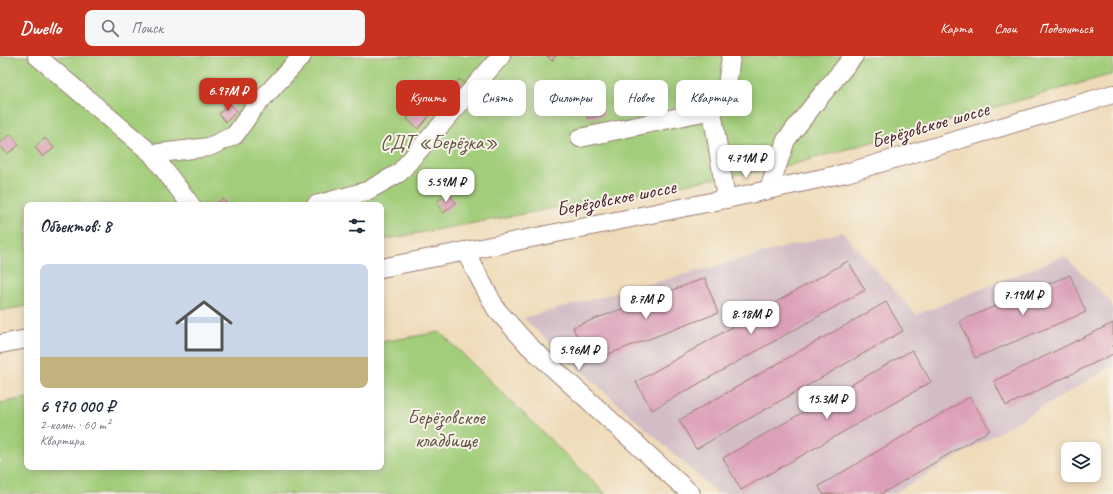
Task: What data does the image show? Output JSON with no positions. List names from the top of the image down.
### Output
{
  "streets": {
    "street": ["Берёзовское шоссе"]
  },
  "parks": ["СДТ «Берёзка»", "Берёзовское кладбище"],
  "page": {
    "header": "Dwello",
    "search": "Поиск",
    "nav": ["Карта", "Слои", "Поделиться"],
    "price": [
      "6.97M ₽",
      "4.71M ₽",
      "5.59M ₽",
      "7.19M ₽",
      "8.7M ₽",
      "8.18M ₽",
      "5.96M ₽",
      "15.3M ₽"
    ],
    "chip": [
      "Купить",
      "Снять",
      "Фильтры",
      "Новое",
      "Квартира"
    ],
    "heading": "Объектов: 8",
    "list": [
      {
        "name": "6 970 000 ₽",
        "note": "2-комн. · 60 m² · Квартира"
      }
    ]
  }
}
